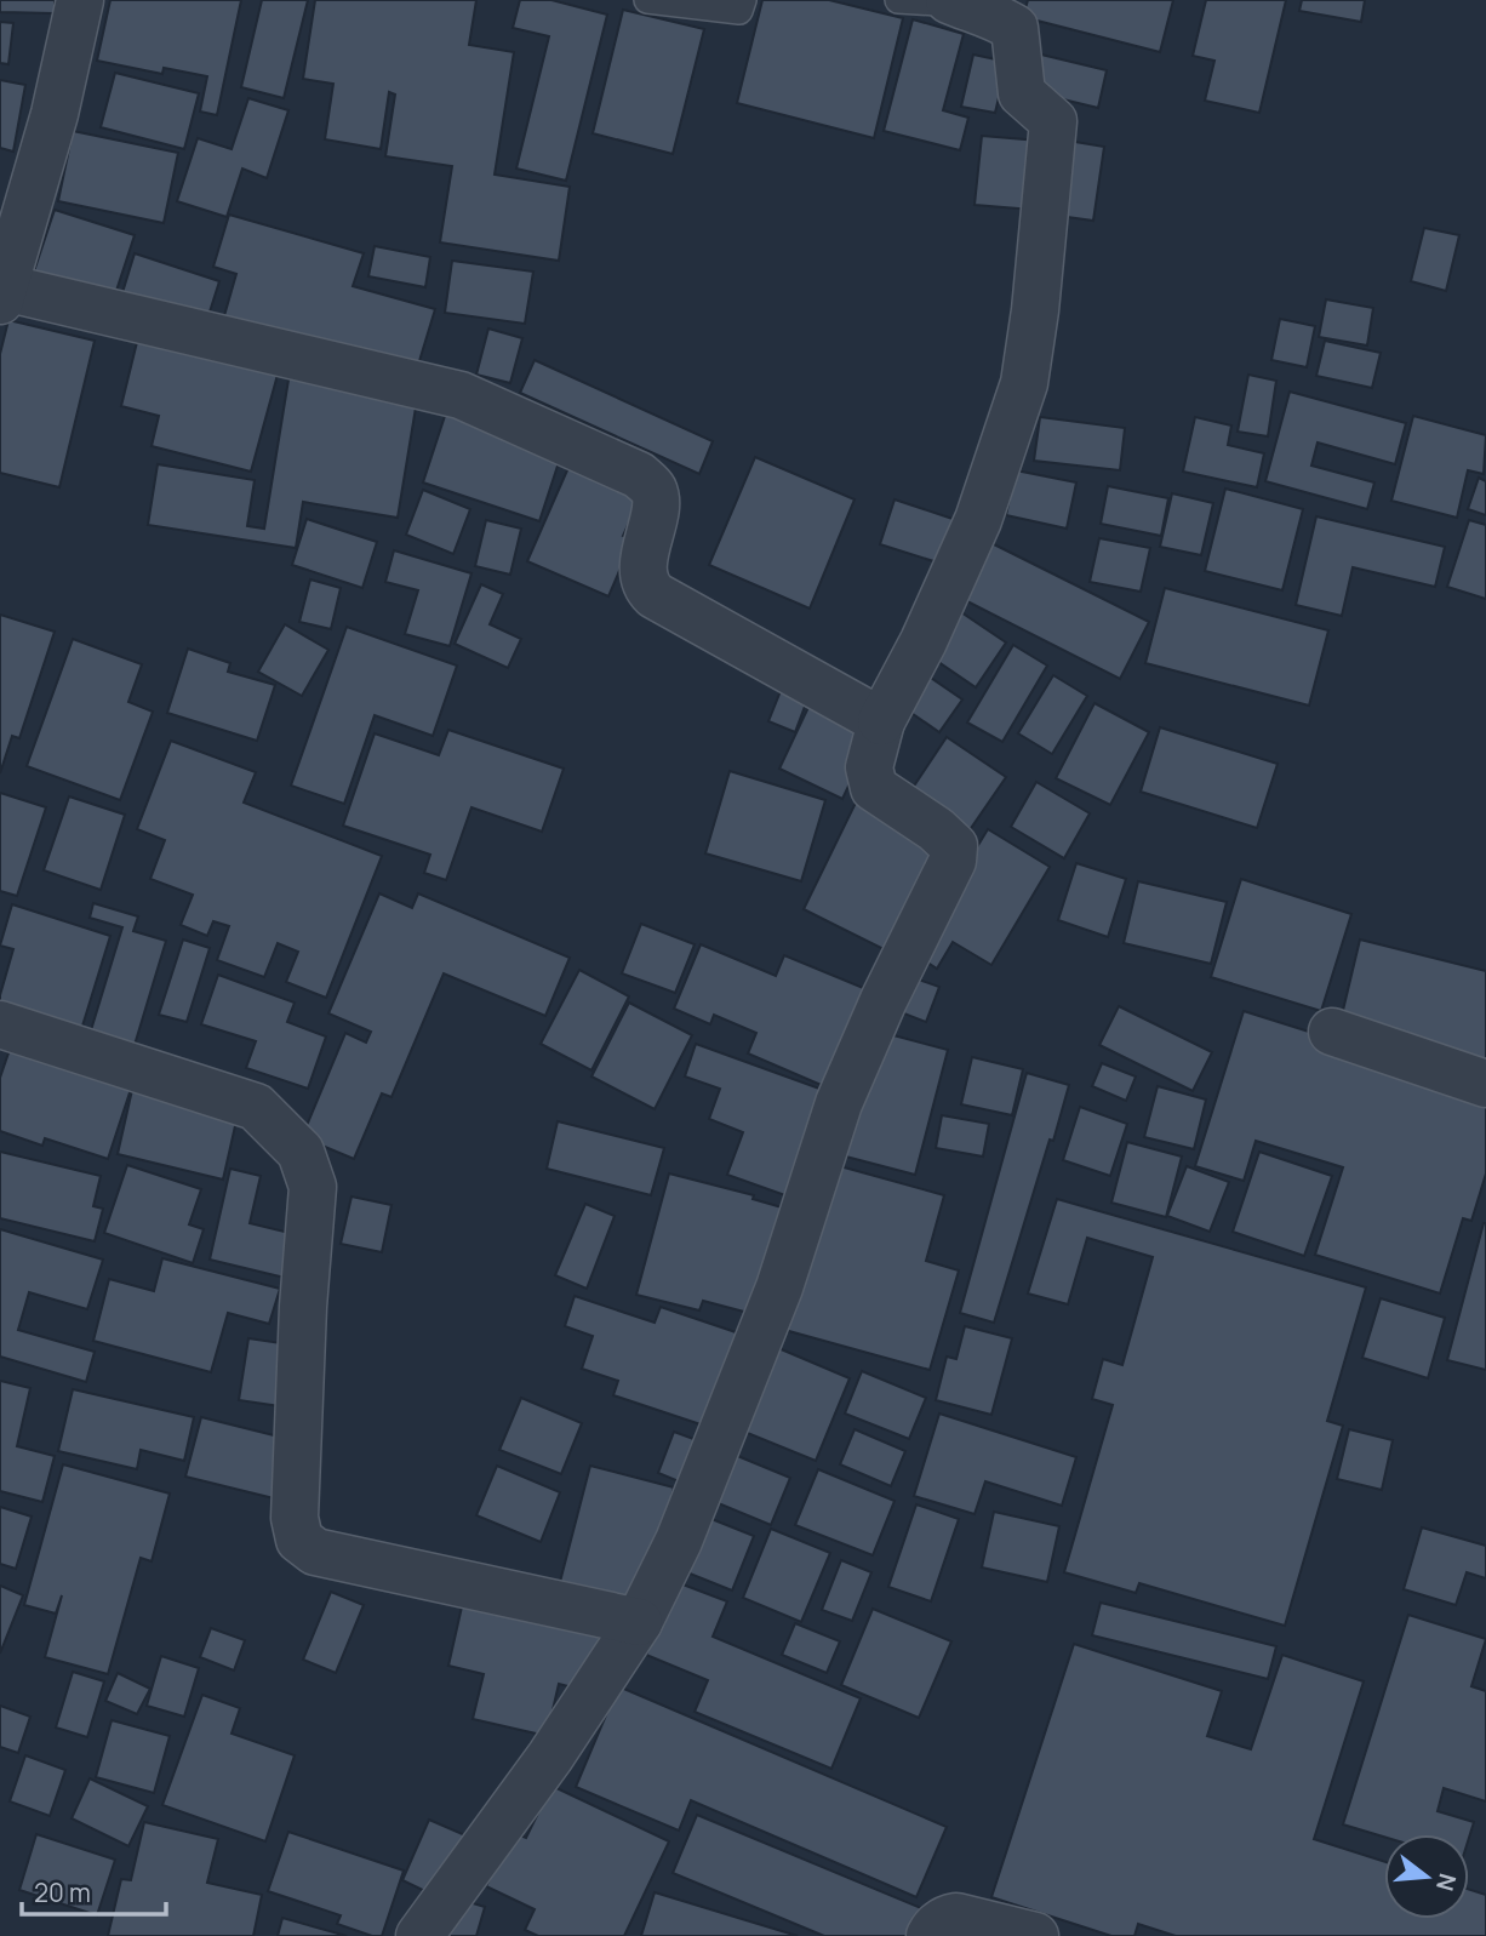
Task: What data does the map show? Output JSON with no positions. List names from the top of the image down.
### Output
{
  "scale_bar": "20 m",
  "north": "right"
}
